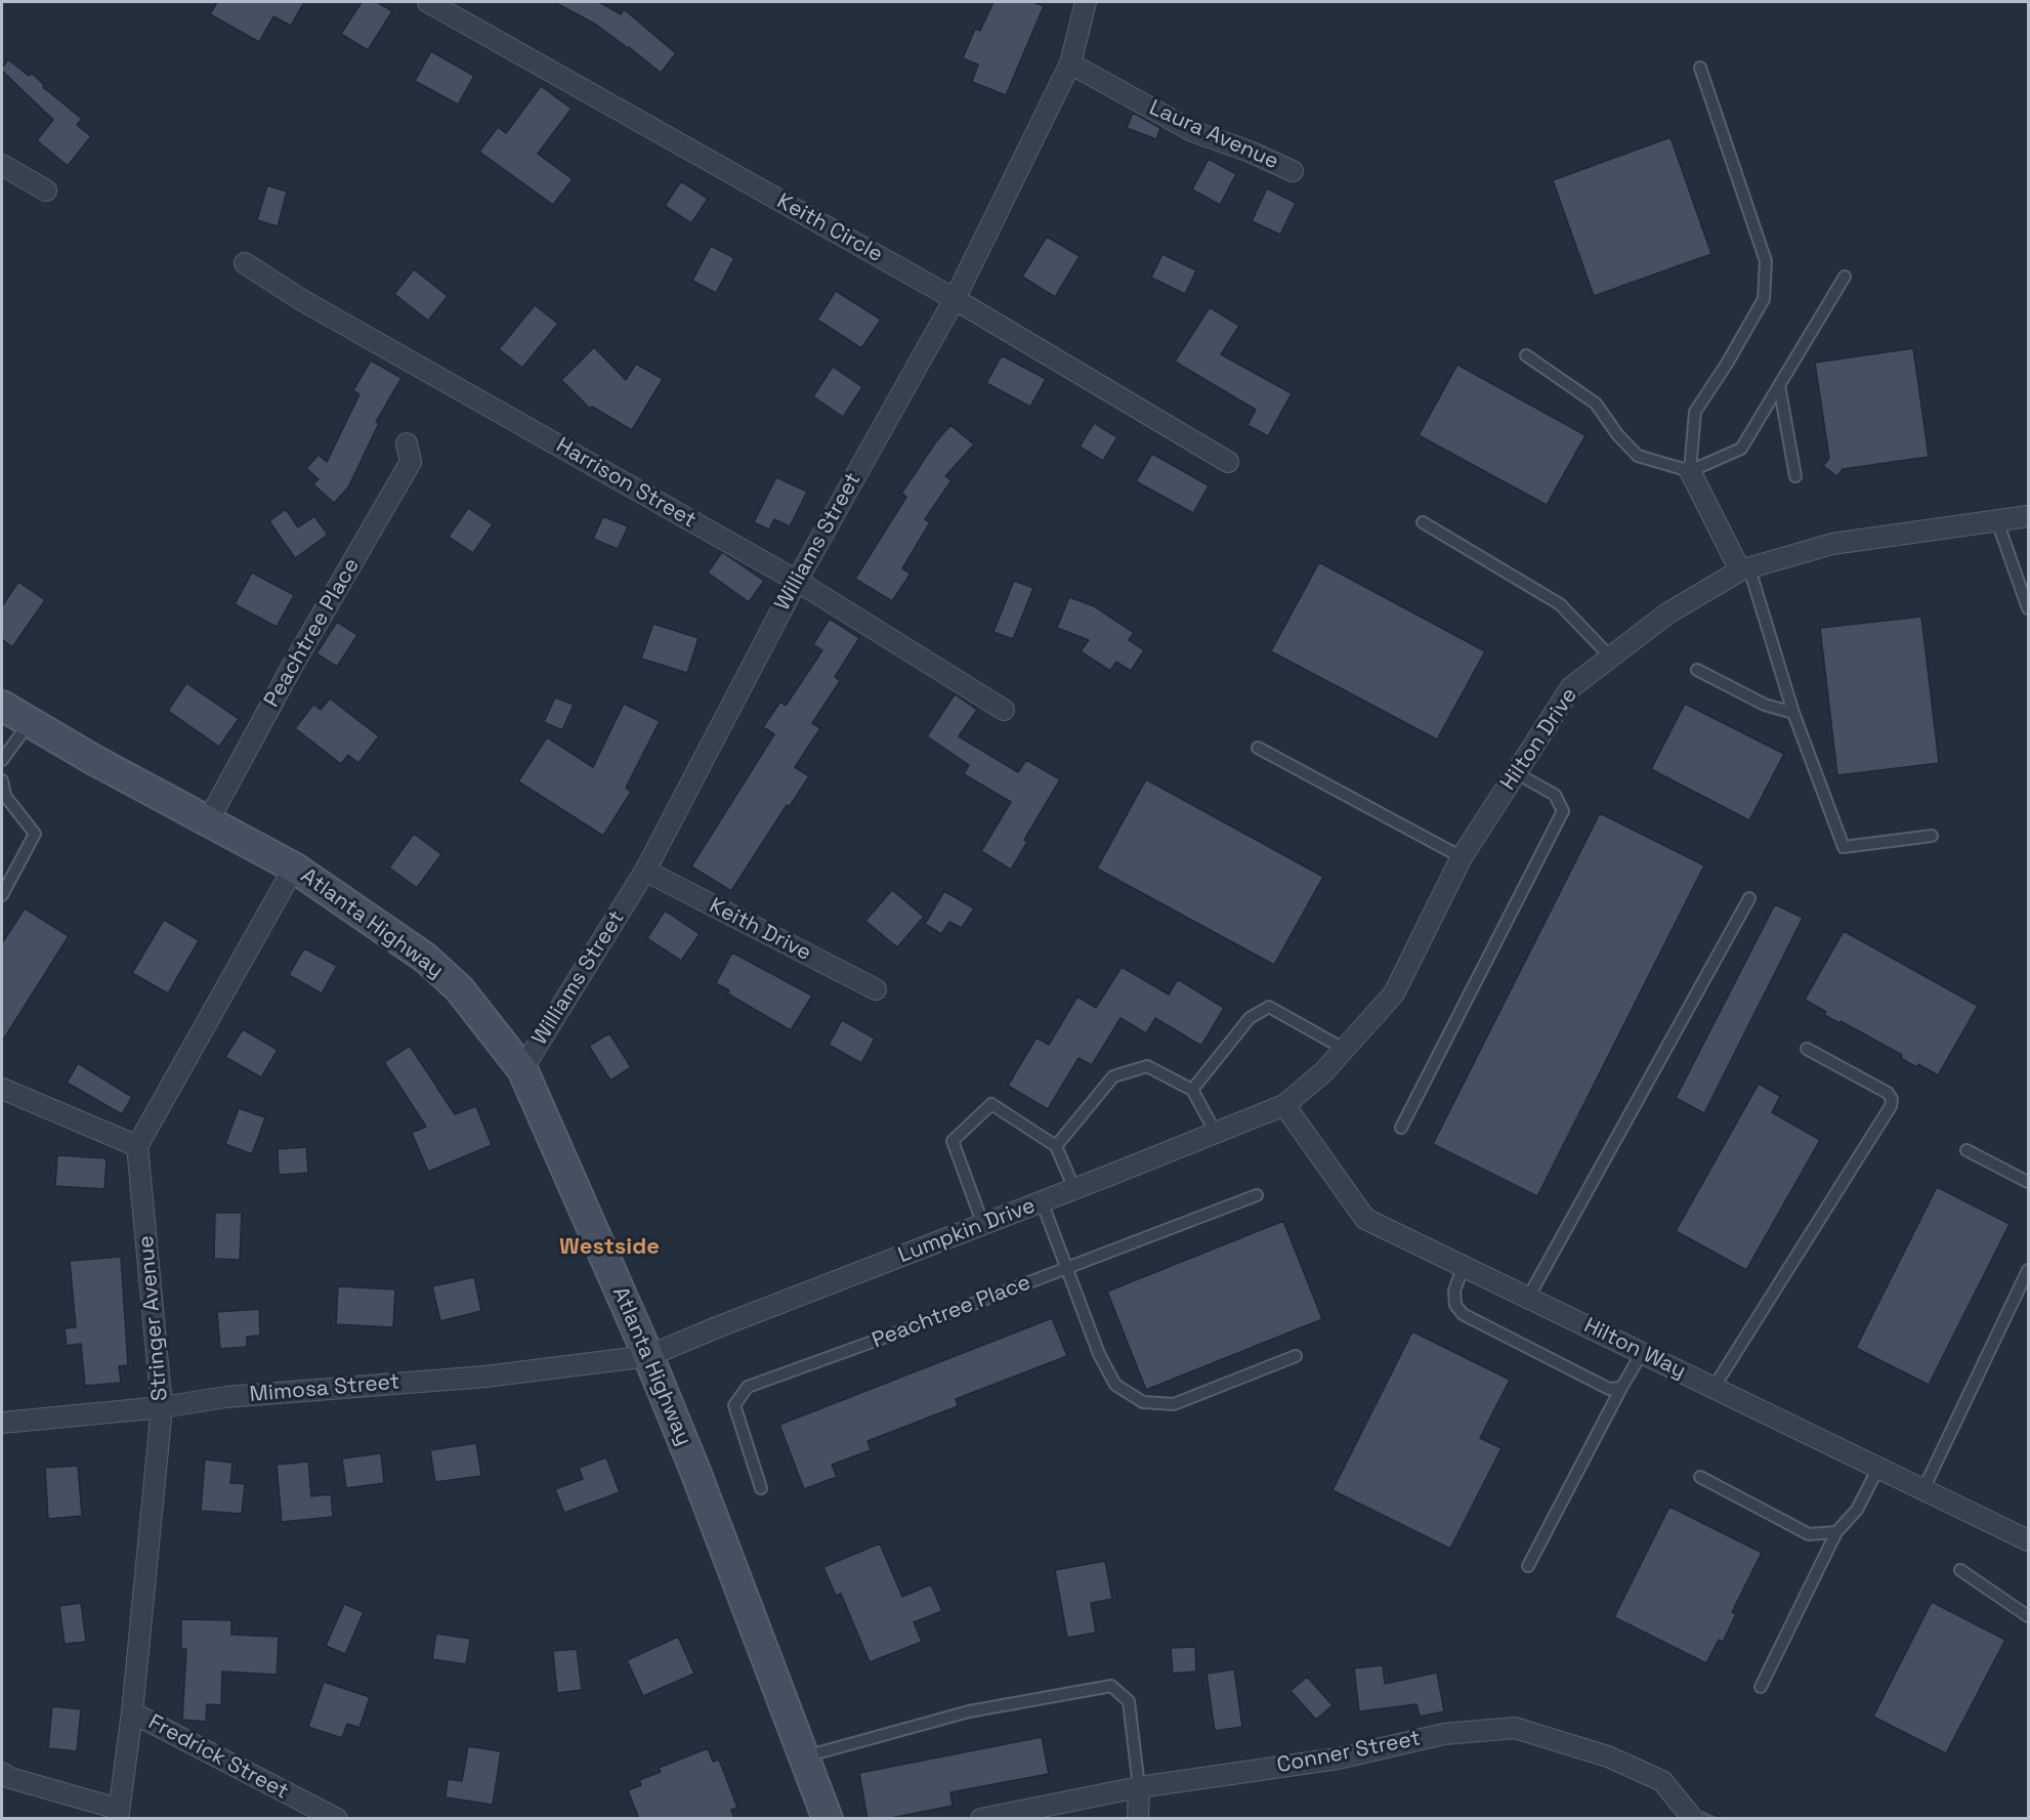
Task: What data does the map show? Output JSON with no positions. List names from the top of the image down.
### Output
{
  "streets": {
    "main road": ["Atlanta Highway"],
    "street": [
      "Laura Avenue",
      "Keith Circle",
      "Harrison Street",
      "Williams Street",
      "Peachtree Place",
      "Hilton Drive",
      "Keith Drive",
      "Lumpkin Drive",
      "Stringer Avenue",
      "Hilton Way",
      "Mimosa Street",
      "Conner Street",
      "Fredrick Street"
    ]
  },
  "crossings": [
    ["Laura Avenue", "Williams Street"],
    ["Keith Circle", "Williams Street"],
    ["Harrison Street", "Williams Street"],
    ["Williams Street", "Atlanta Highway"],
    ["Williams Street", "Keith Drive"],
    ["Peachtree Place", "Atlanta Highway"],
    ["Hilton Drive", "Lumpkin Drive"],
    ["Hilton Drive", "Hilton Way"],
    ["Atlanta Highway", "Lumpkin Drive"],
    ["Atlanta Highway", "Mimosa Street"],
    ["Lumpkin Drive", "Hilton Way"],
    ["Lumpkin Drive", "Mimosa Street"],
    ["Stringer Avenue", "Mimosa Street"],
    ["Stringer Avenue", "Fredrick Street"]
  ],
  "districts": ["Westside"]
}
